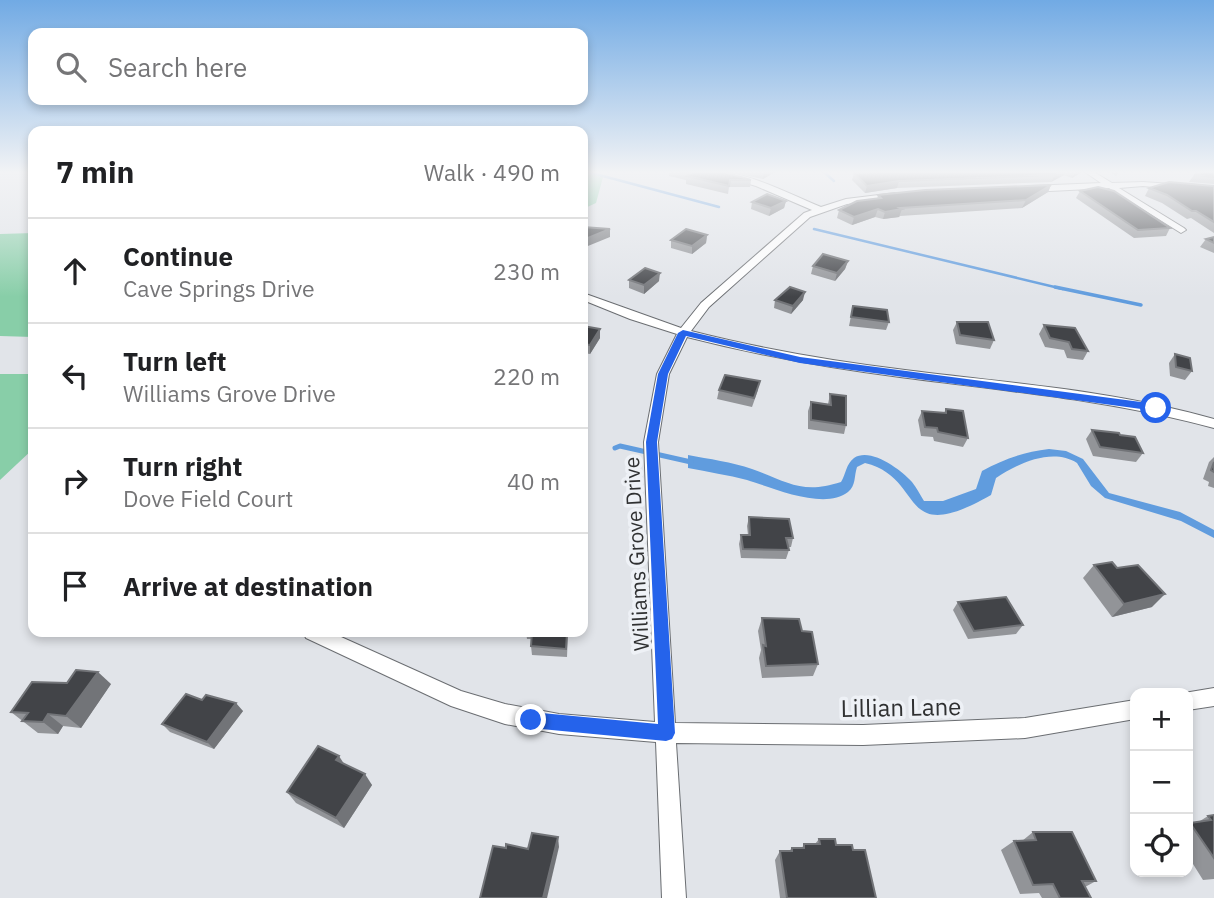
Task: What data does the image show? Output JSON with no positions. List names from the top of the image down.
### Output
{
  "streets": {
    "street": ["Williams Grove Drive", "Lillian Lane"]
  },
  "crossings": [
    ["Williams Grove Drive", "Lillian Lane"]
  ],
  "page": {
    "search": "Search here",
    "heading": ["7 min", "Walk · 490 m"],
    "list": [
      ["Continue", "Cave Springs Drive", "230 m"],
      ["Turn left", "Williams Grove Drive", "220 m"],
      ["Turn right", "Dove Field Court", "40 m"],
      "Arrive at destination"
    ],
    "map_buttons": ["+", "−"]
  }
}
